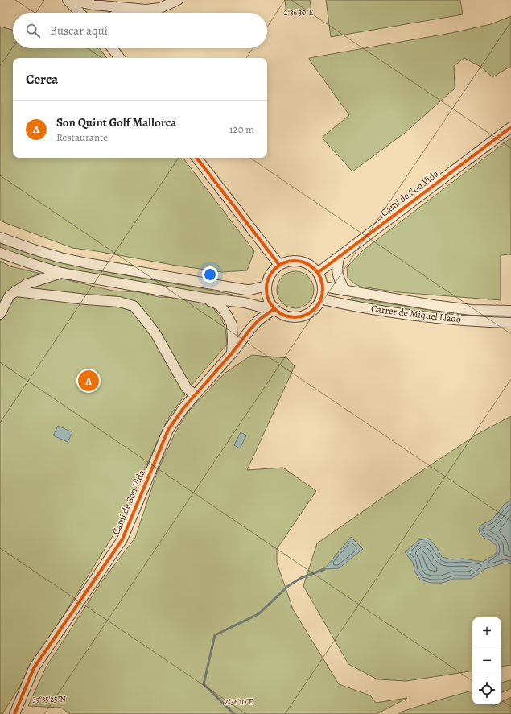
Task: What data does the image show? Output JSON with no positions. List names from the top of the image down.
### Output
{
  "streets": {
    "street": ["Camí de Son Vida", "Carrer de Miquel Lladó"]
  },
  "crossings": [
    ["Camí de Son Vida", "Carrer de Miquel Lladó"]
  ],
  "page": {
    "search": "Buscar aquí",
    "heading": "Cerca",
    "list": [
      {
        "mark": "A",
        "name": "Son Quint Golf Mallorca",
        "note": "Restaurante",
        "value": "120 m"
      }
    ],
    "pins": "A",
    "map_buttons": ["+", "−"]
  },
  "coordinates": ["2°36'30\"E", "39°35'25\"N", "2°36'10\"E"]
}
